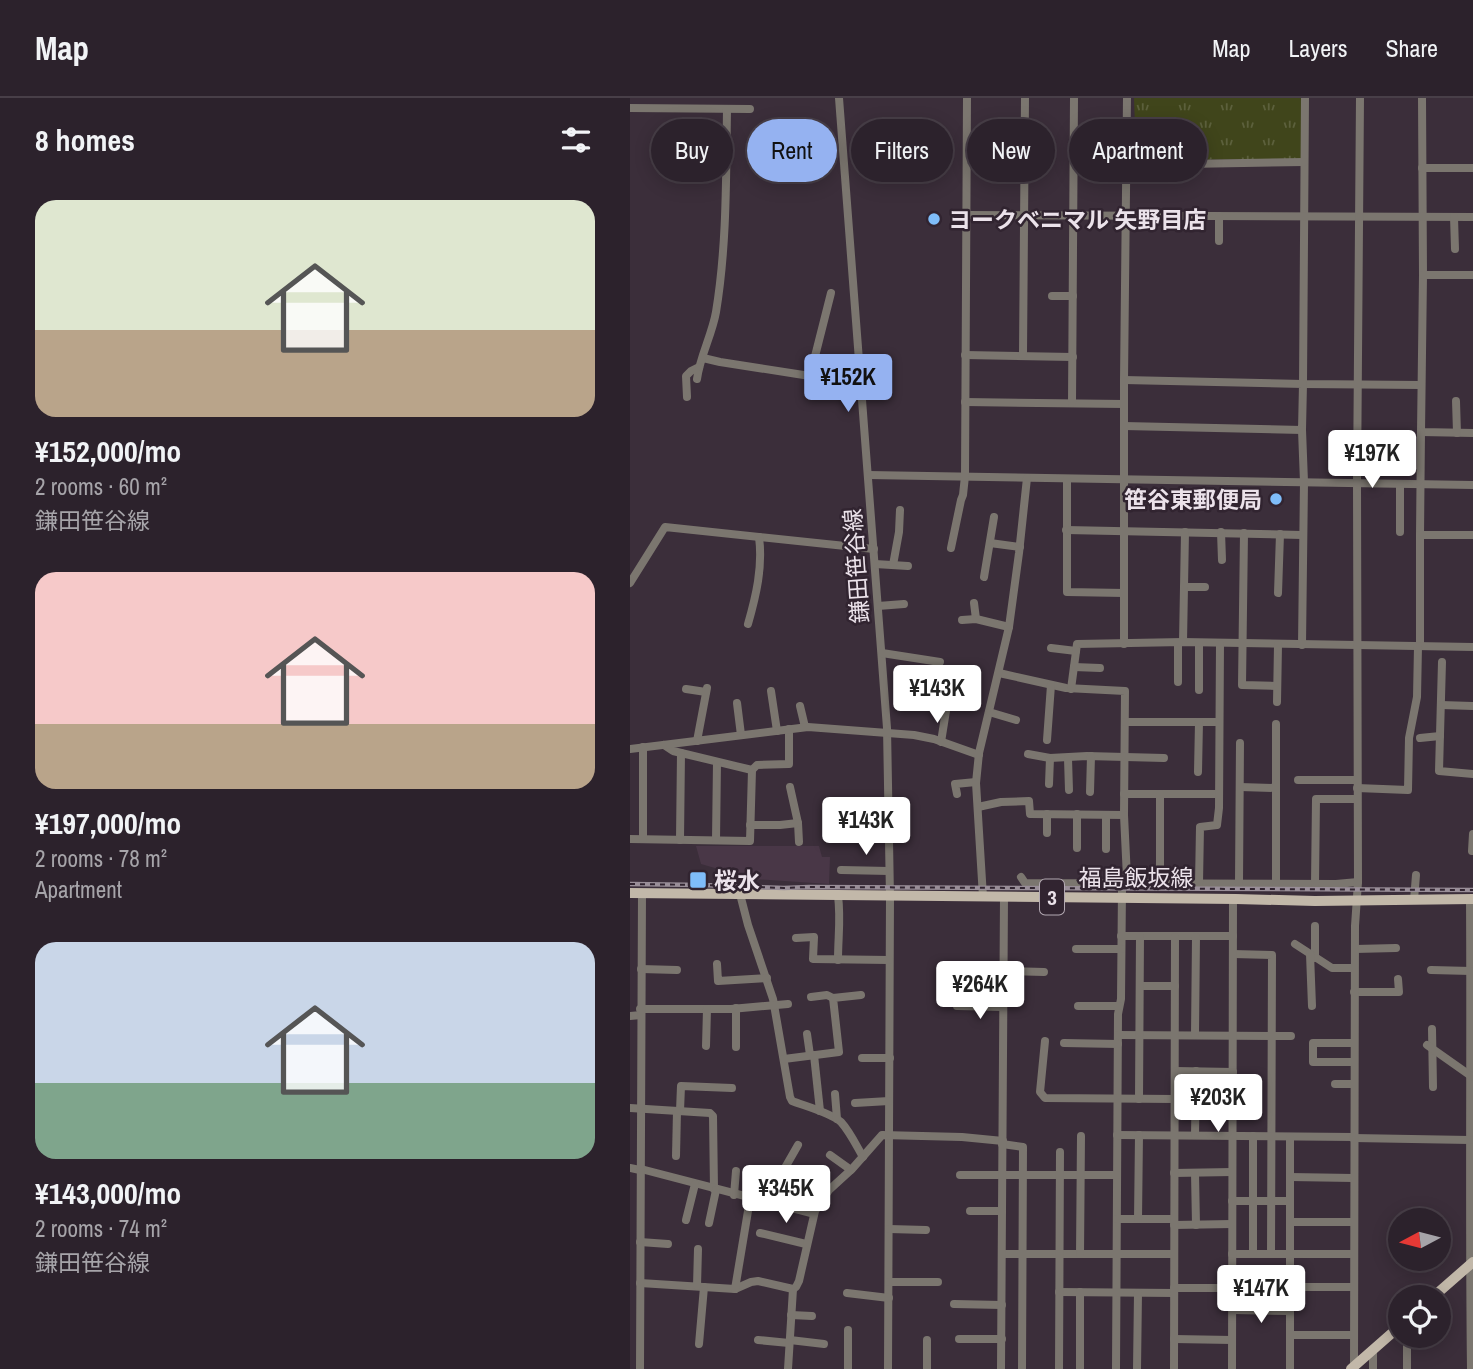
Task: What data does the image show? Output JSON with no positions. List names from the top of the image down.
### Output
{
  "streets": {
    "main road": ["福島飯坂線", "3"],
    "street": ["鎌田笹谷線"]
  },
  "crossings": [
    ["鎌田笹谷線", "福島飯坂線"]
  ],
  "places": {
    "other": ["ヨークベニマル 矢野目店", "笹谷東郵便局"],
    "transit": ["桜水"]
  },
  "north": "left",
  "page": {
    "header": "Map",
    "nav": ["Map", "Layers", "Share"],
    "heading": "8 homes",
    "chip": [
      "Buy",
      "Rent",
      "Filters",
      "New",
      "Apartment"
    ],
    "list": [
      {
        "name": "¥152,000/mo",
        "note": "2 rooms · 60 m² · 鎌田笹谷線"
      },
      {
        "name": "¥197,000/mo",
        "note": "2 rooms · 78 m² · Apartment"
      },
      {
        "name": "¥143,000/mo",
        "note": "2 rooms · 74 m² · 鎌田笹谷線"
      }
    ],
    "price": [
      "¥152K",
      "¥197K",
      "¥143K",
      "¥143K",
      "¥264K",
      "¥203K",
      "¥345K",
      "¥147K"
    ]
  }
}
